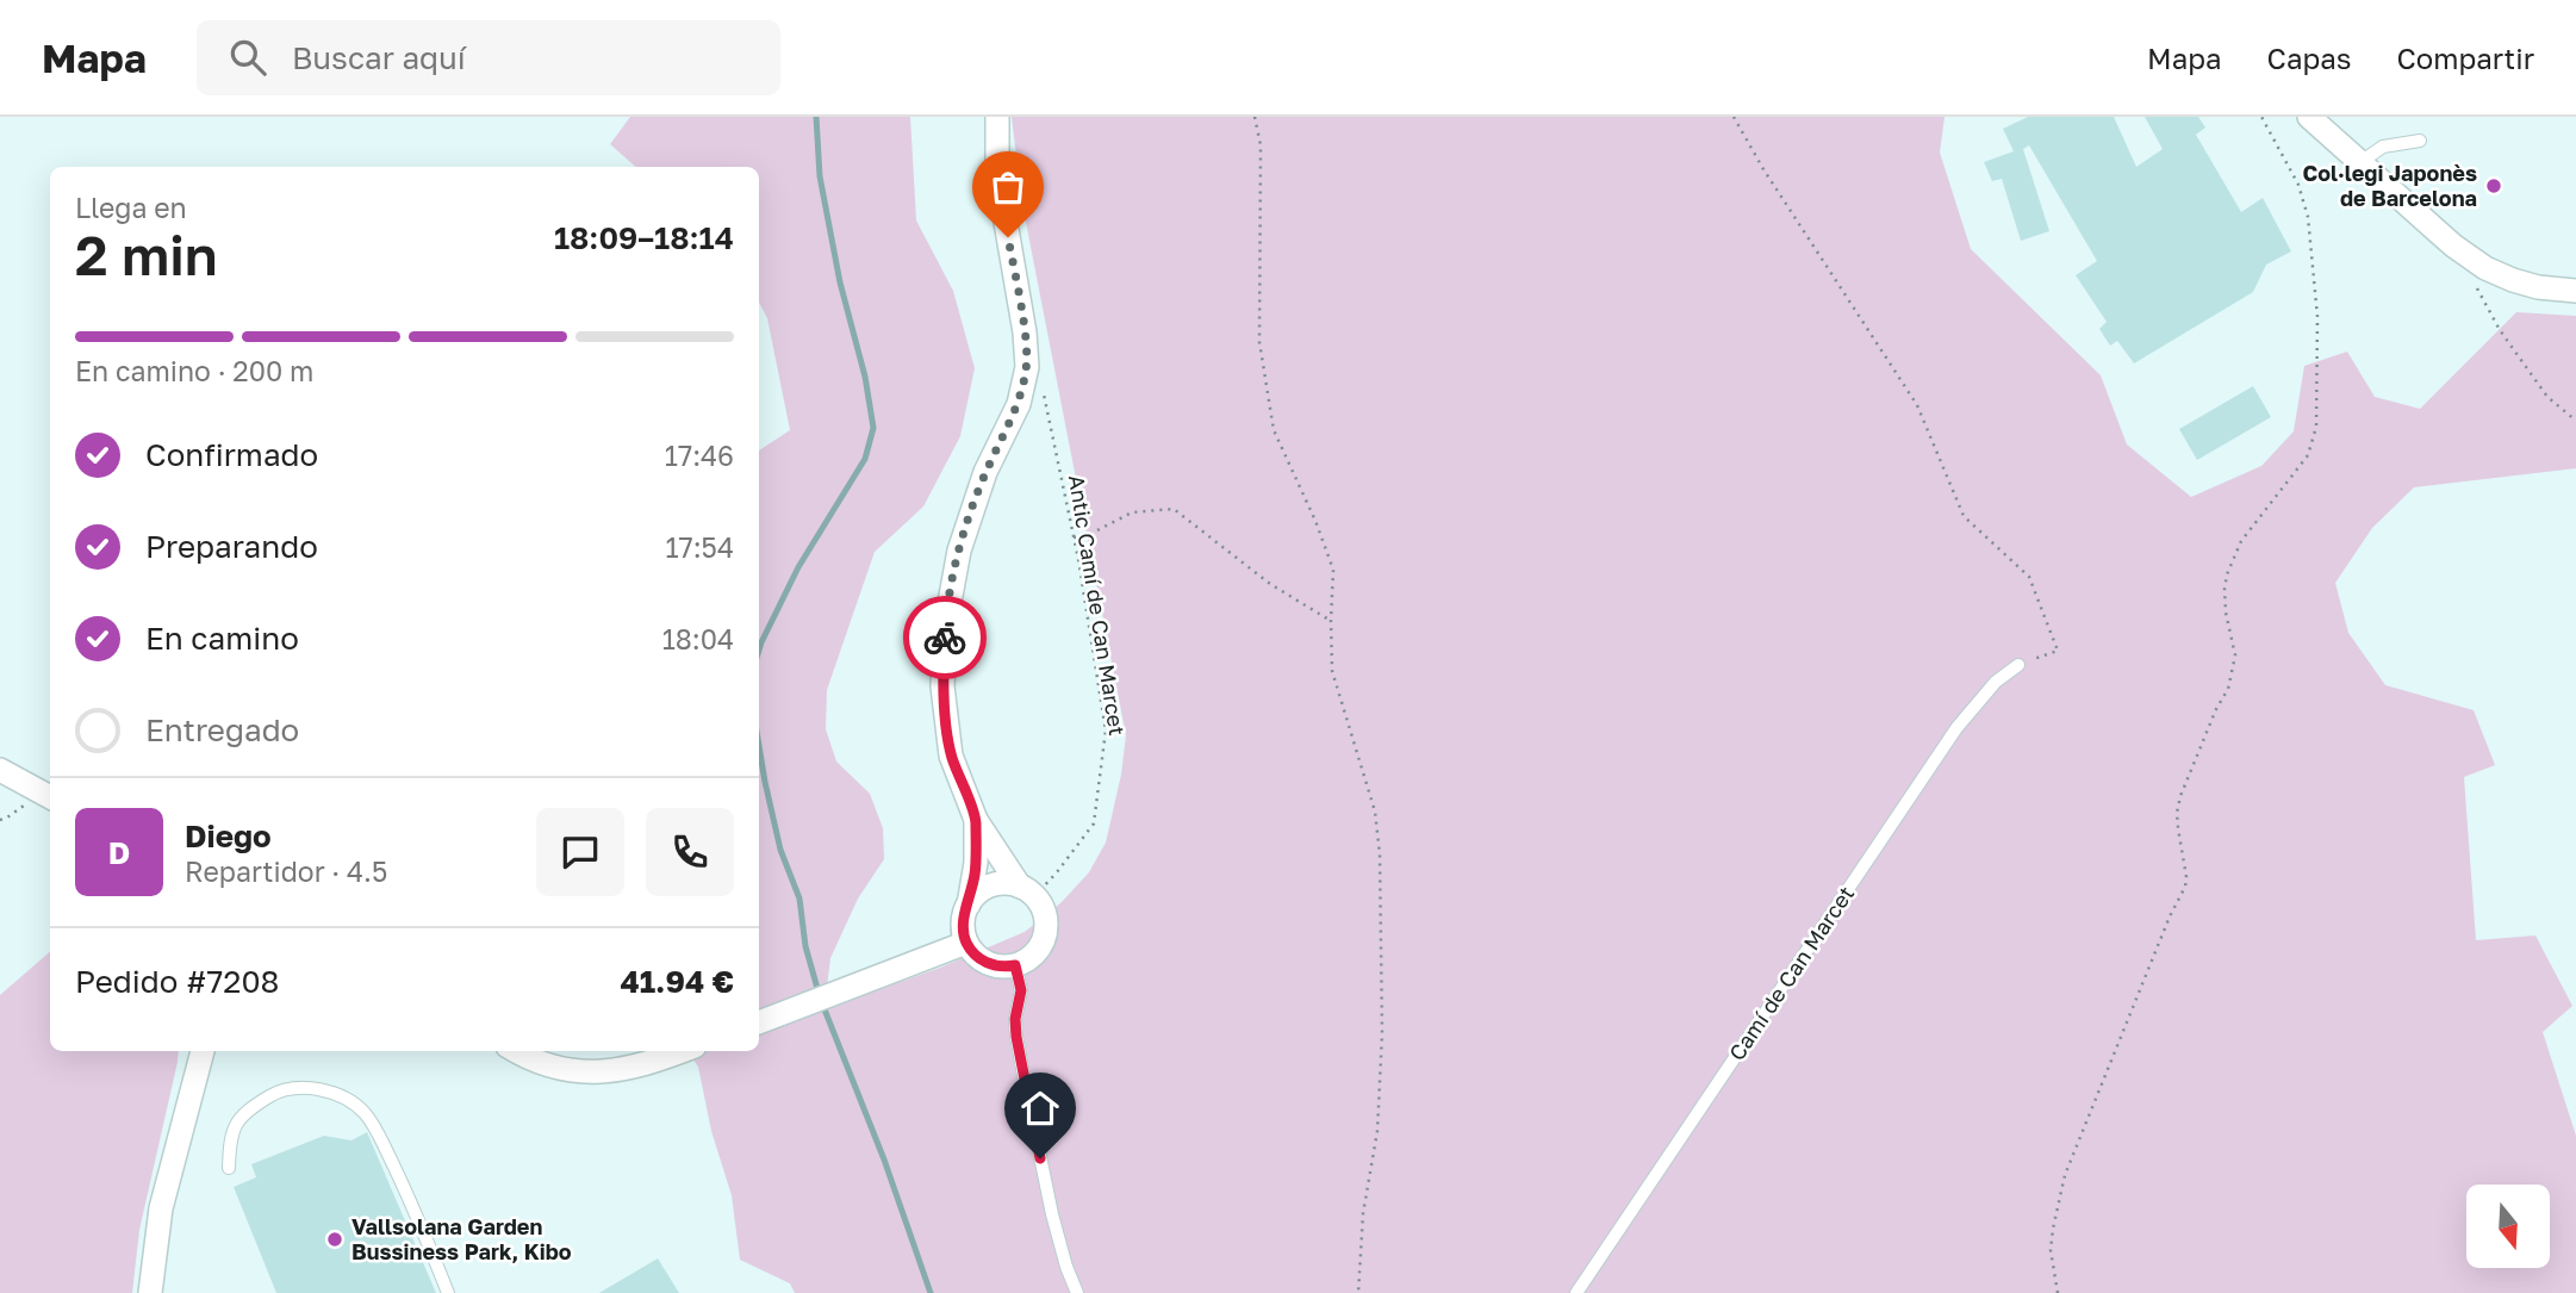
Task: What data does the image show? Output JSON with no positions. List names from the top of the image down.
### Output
{
  "streets": {
    "lane": ["Camí de Can Marcet"],
    "path": ["Antic Camí de Can Marcet"]
  },
  "places": ["Col·legi Japonès de Barcelona", "Vallsolana Garden Bussiness Park, Kibo"],
  "north": "bottom",
  "page": {
    "header": "Mapa",
    "search": "Buscar aquí",
    "nav": ["Mapa", "Capas", "Compartir"],
    "heading": ["2 min", "Llega en", "18:09–18:14"],
    "panel": [
      "Diego",
      "Repartidor · 4.5",
      "Pedido #7208",
      "41.94 €"
    ],
    "bar": "En camino · 200 m",
    "list": [
      ["Confirmado", "17:46"],
      ["Preparando", "17:54"],
      ["En camino", "18:04"],
      "Entregado"
    ],
    "round": "D"
  }
}
